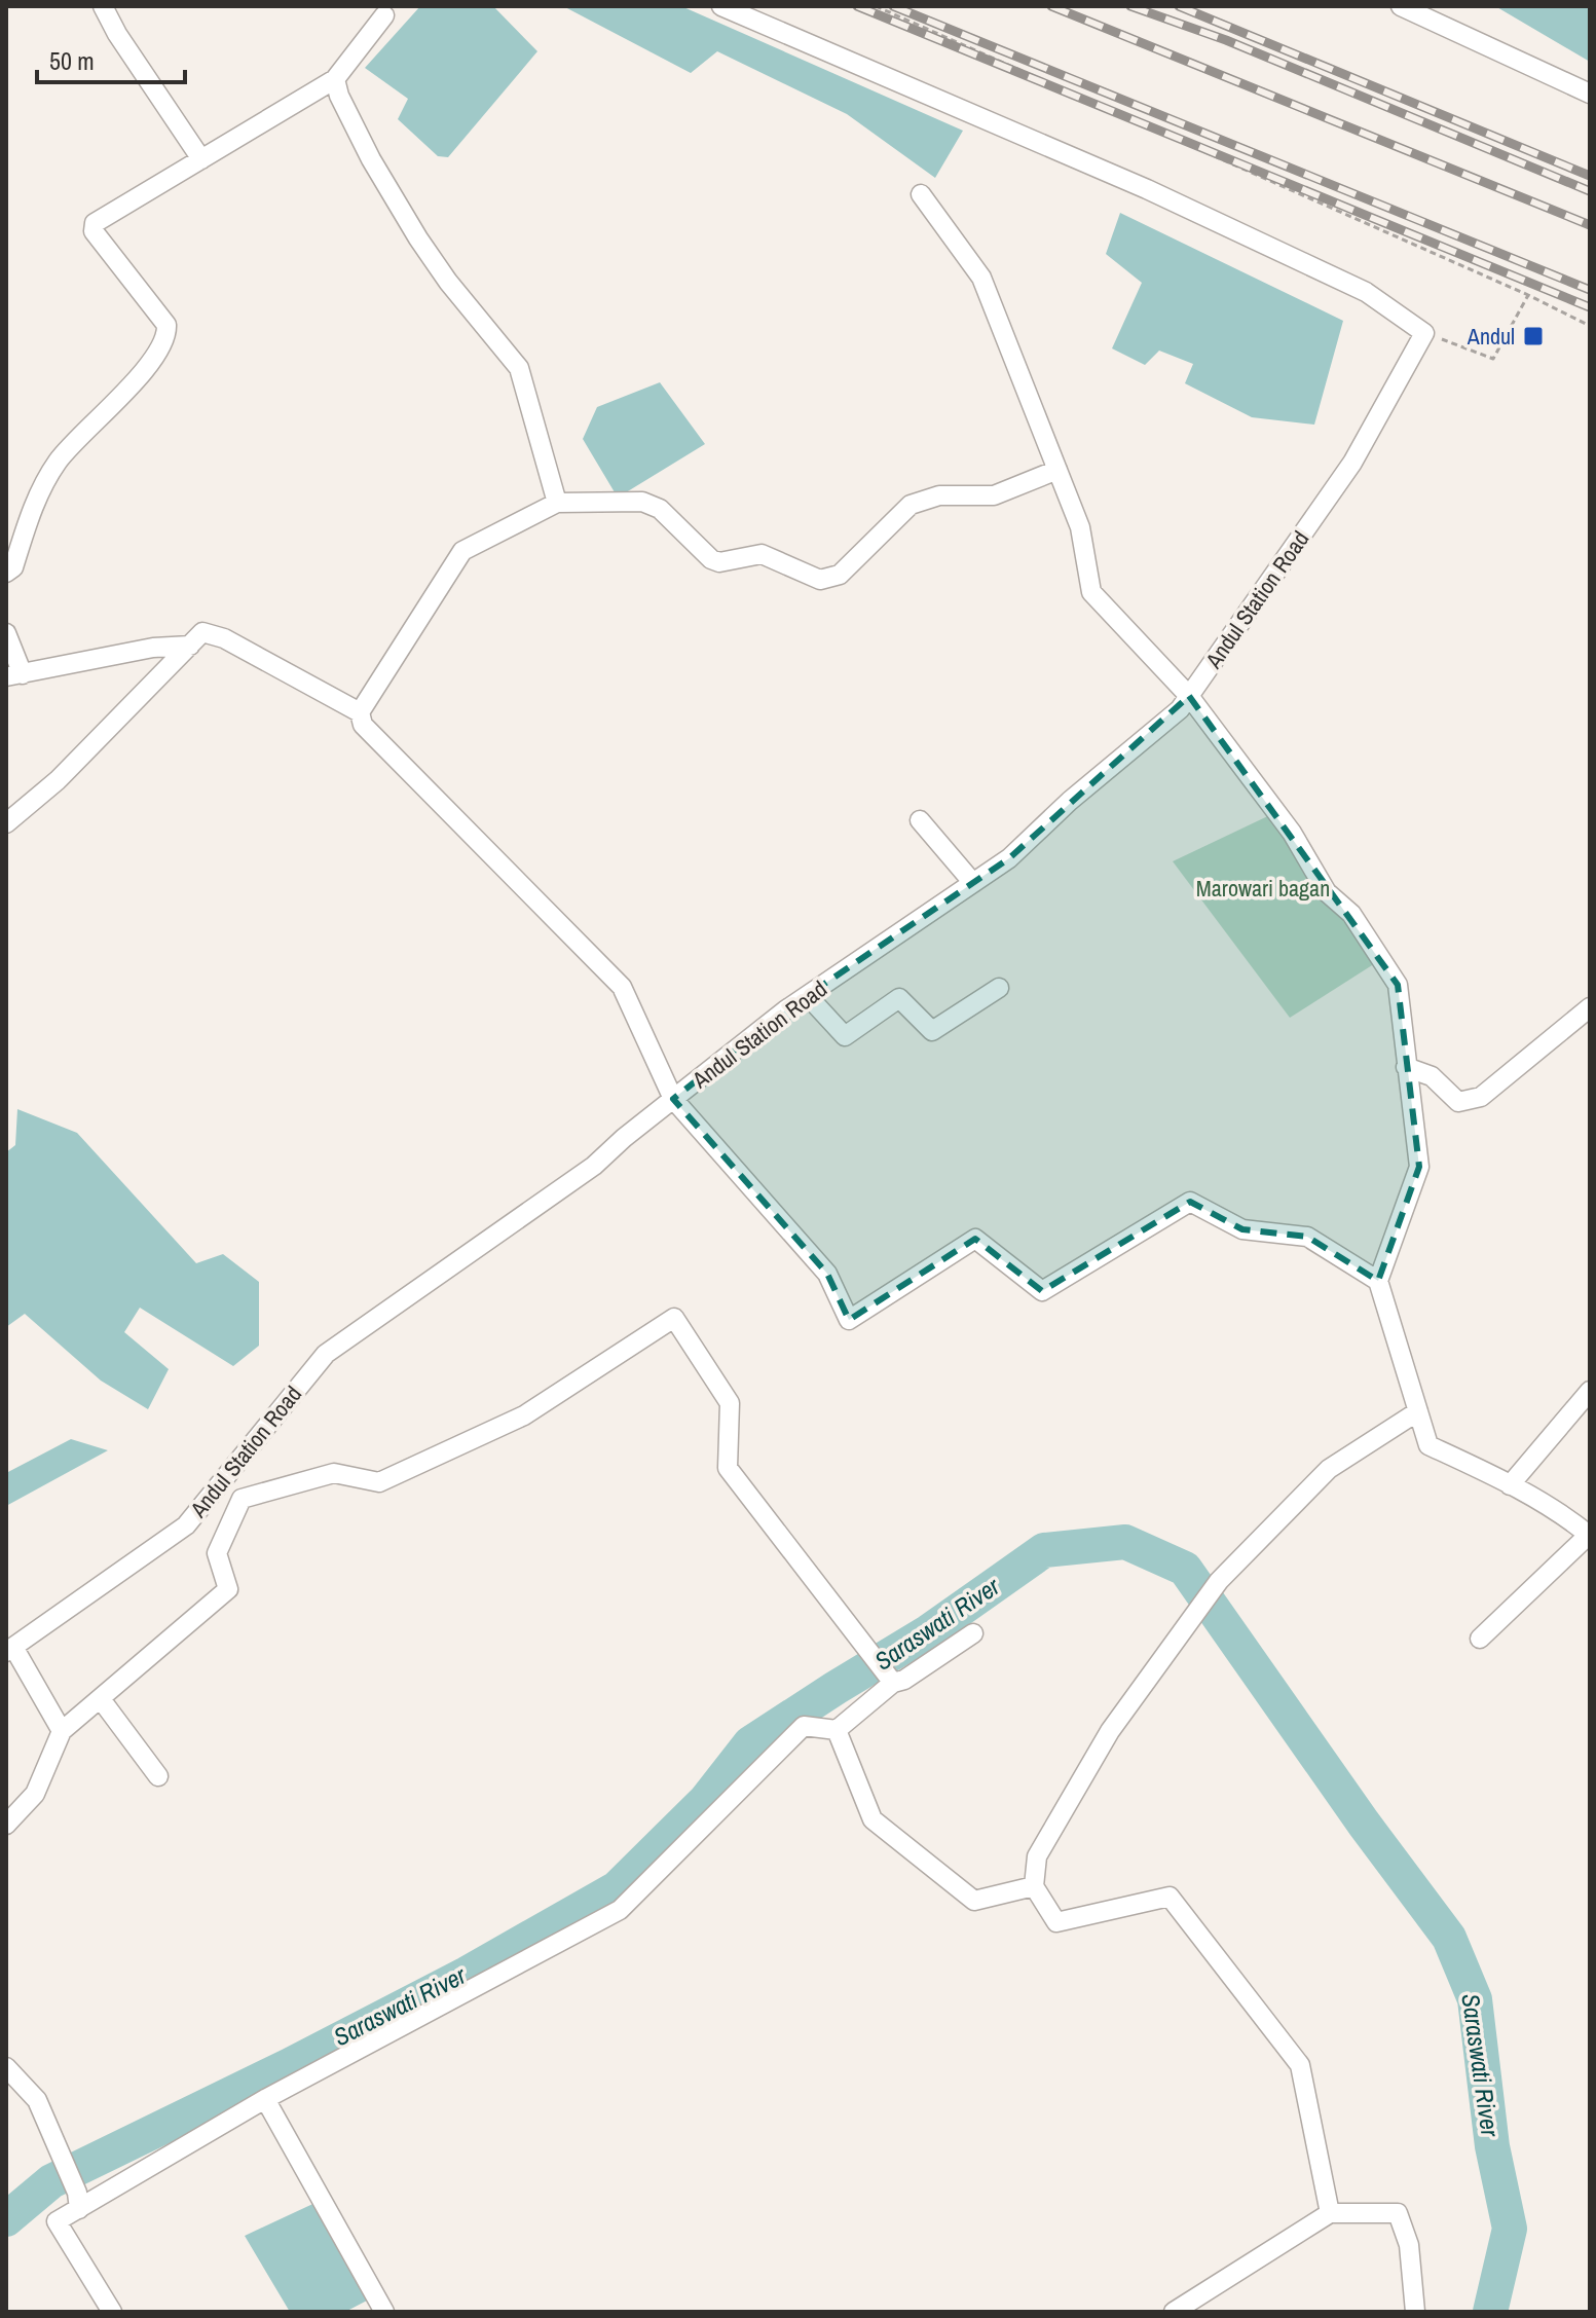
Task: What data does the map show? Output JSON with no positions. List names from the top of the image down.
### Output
{
  "streets": {
    "street": ["Andul Station Road"]
  },
  "water": ["Saraswati River"],
  "parks": ["Marowari bagan"],
  "places": {
    "transit": ["Andul"]
  },
  "scale_bar": "50 m"
}
